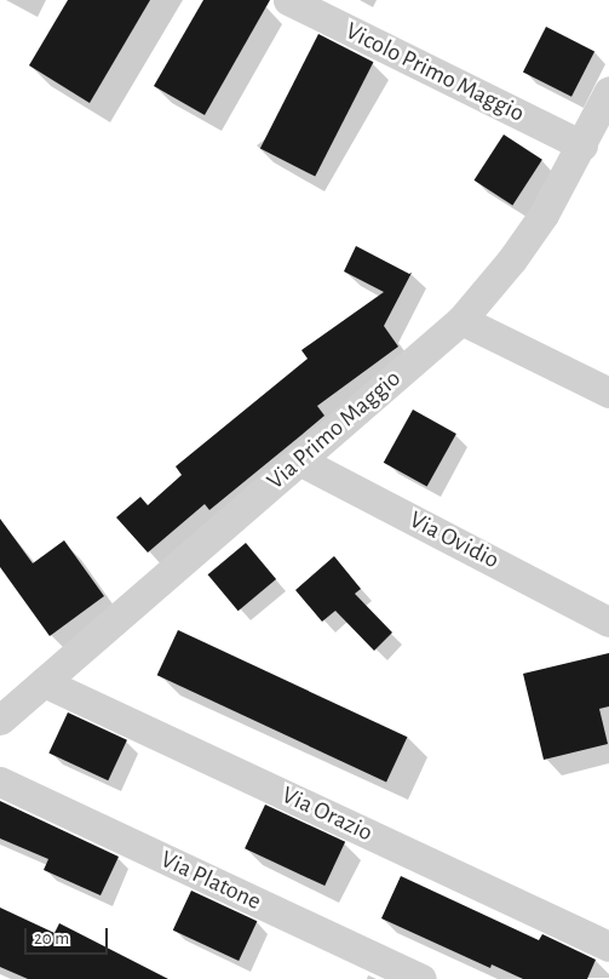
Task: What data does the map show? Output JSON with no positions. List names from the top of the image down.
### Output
{
  "streets": {
    "street": [
      "Vicolo Primo Maggio",
      "Via Primo Maggio",
      "Via Ovidio",
      "Via Orazio",
      "Via Platone"
    ]
  },
  "crossings": [
    ["Vicolo Primo Maggio", "Via Primo Maggio"],
    ["Via Primo Maggio", "Via Ovidio"],
    ["Via Primo Maggio", "Via Orazio"]
  ],
  "scale_bar": "20 m"
}
